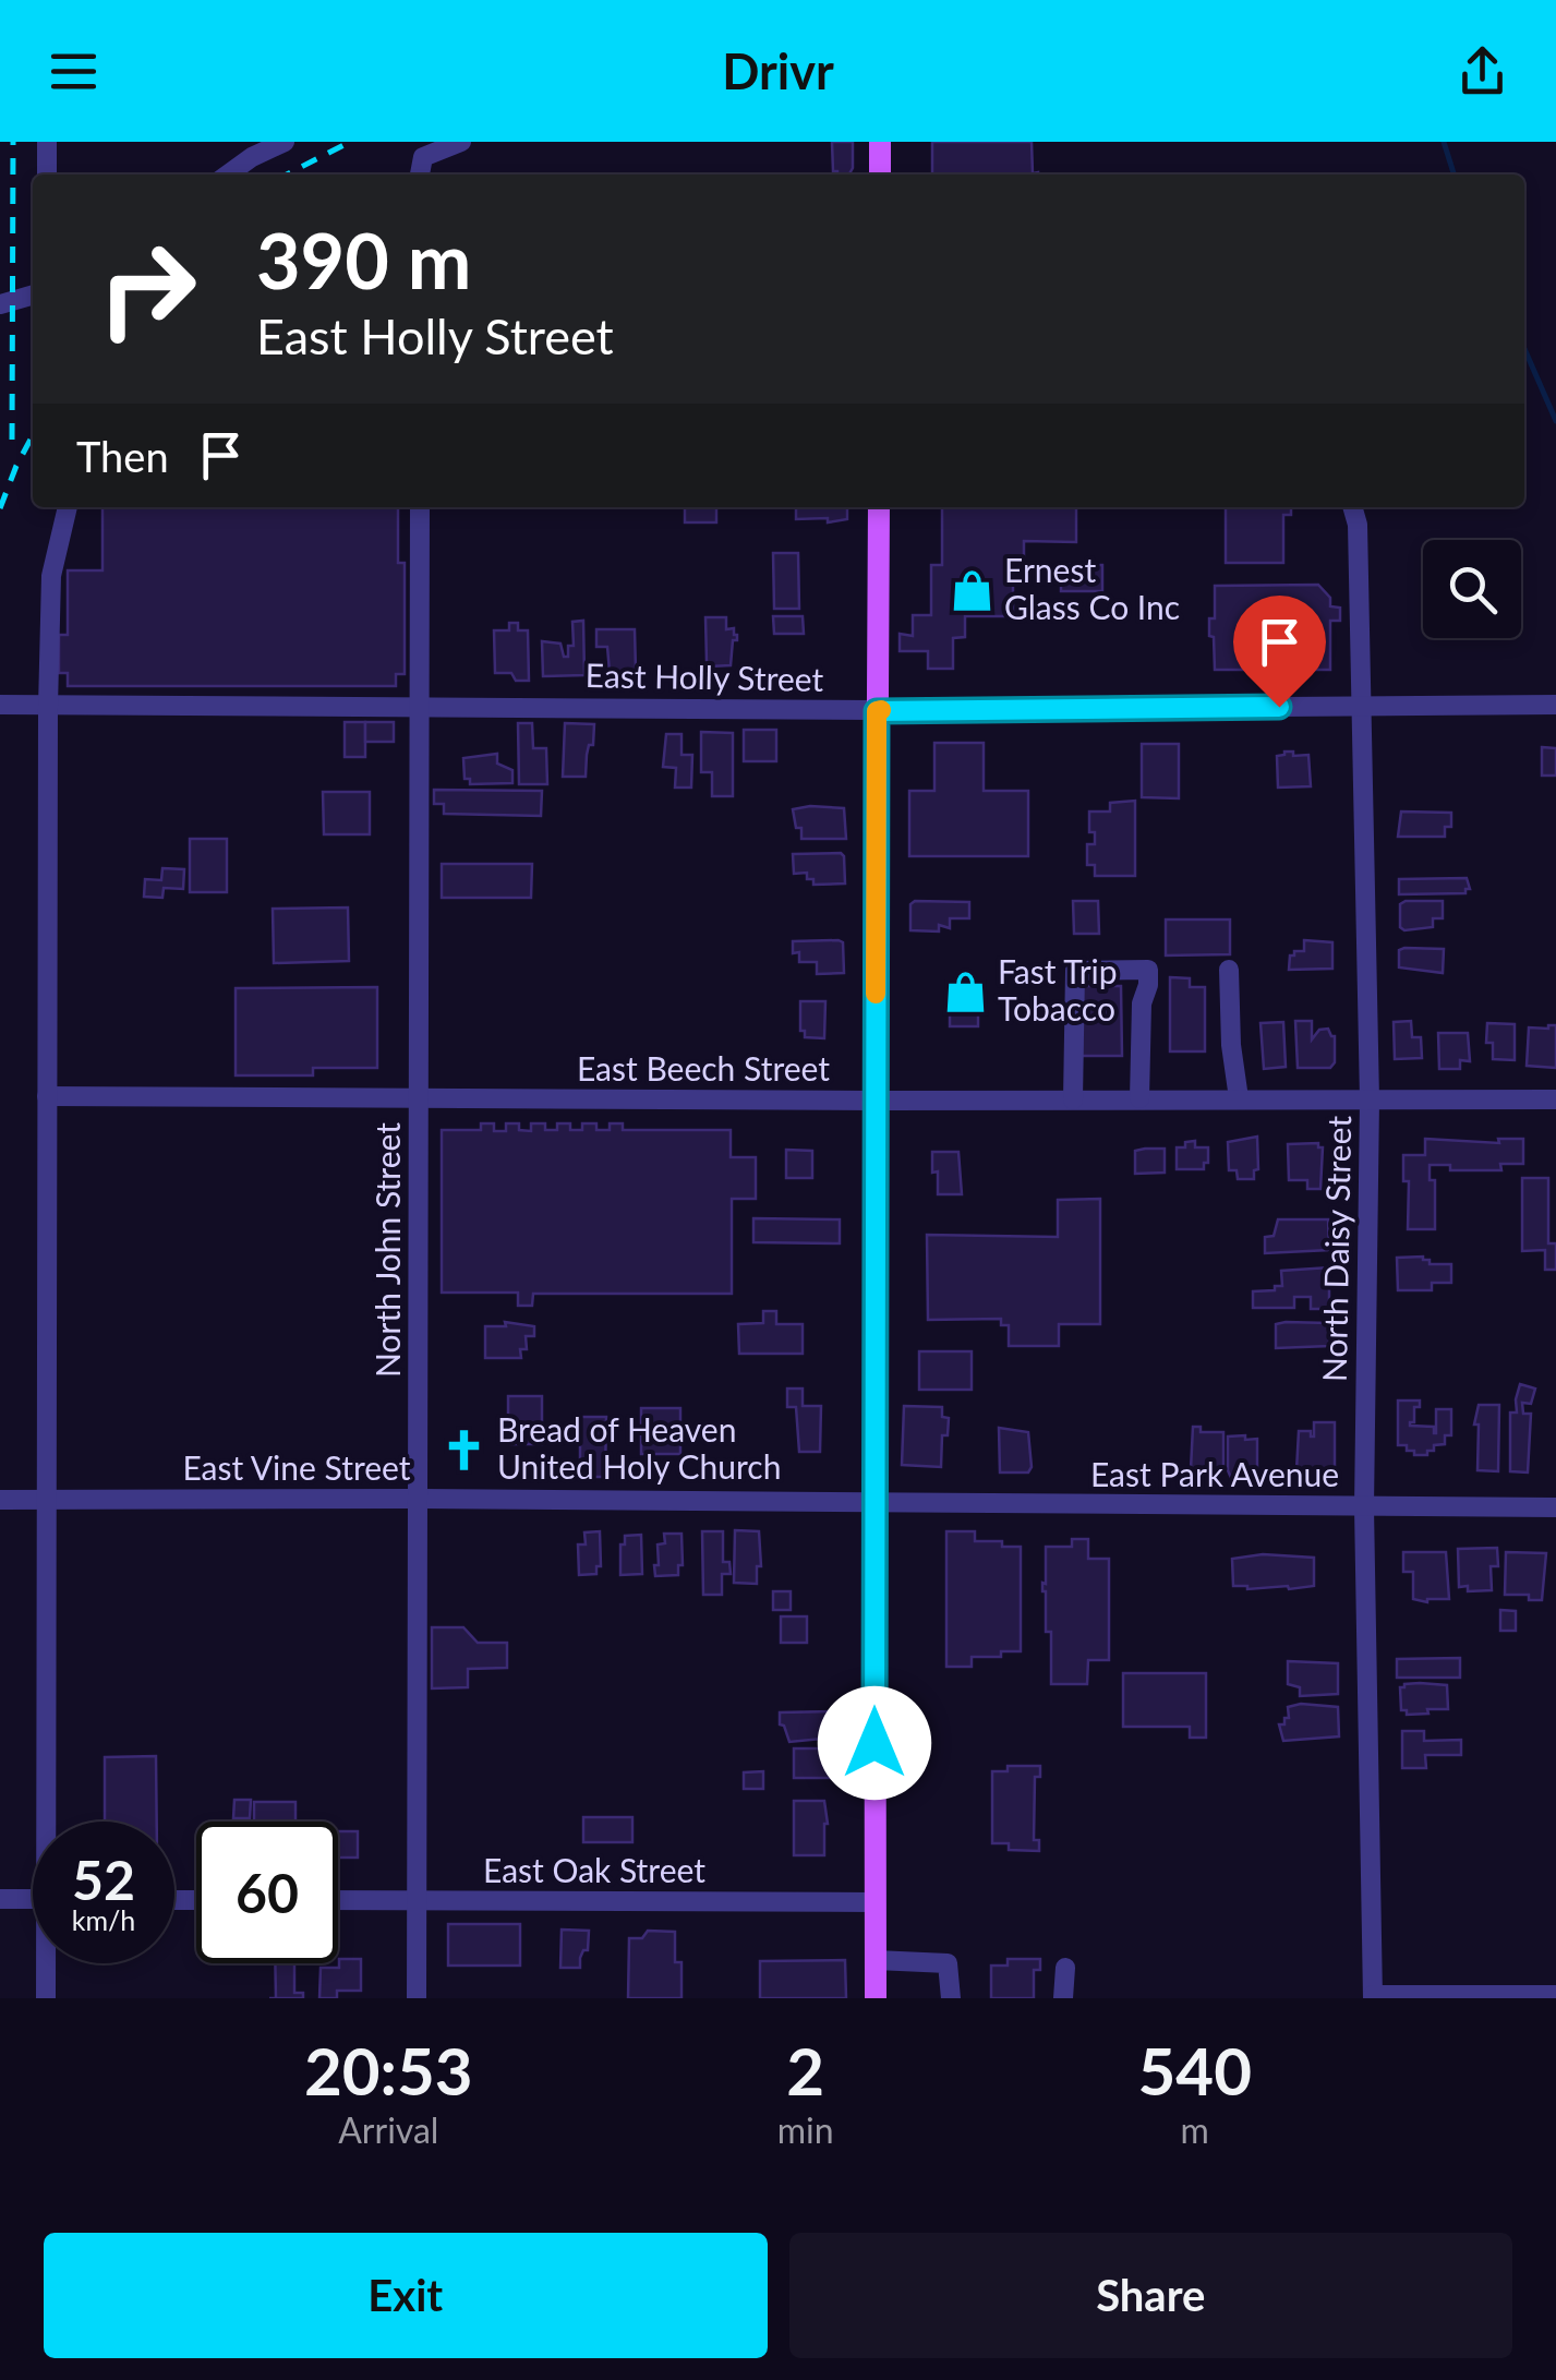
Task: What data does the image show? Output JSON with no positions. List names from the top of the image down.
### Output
{
  "streets": {
    "street": [
      "East Holly Street",
      "East Beech Street",
      "North Daisy Street",
      "North John Street",
      "East Vine Street",
      "East Park Avenue",
      "East Oak Street"
    ]
  },
  "crossings": [
    ["East Holly Street", "North Daisy Street"],
    ["East Holly Street", "North John Street"],
    ["East Beech Street", "North Daisy Street"],
    ["East Beech Street", "North John Street"],
    ["North Daisy Street", "East Park Avenue"],
    ["North John Street", "East Vine Street"],
    ["North John Street", "East Oak Street"],
    ["East Vine Street", "East Park Avenue"]
  ],
  "places": {
    "shop": ["Ernest Glass Co Inc", "Fast Trip Tobacco"],
    "church": ["Bread of Heaven United Holy Church"]
  },
  "page": {
    "header": "Drivr",
    "turn": ["390 m", "East Holly Street"],
    "then": "Then",
    "speed": "52 km/h",
    "limit": "60",
    "eta": [
      "20:53",
      "Arrival",
      "2",
      "min",
      "540",
      "m"
    ],
    "buttons": ["Exit", "Share"]
  }
}
